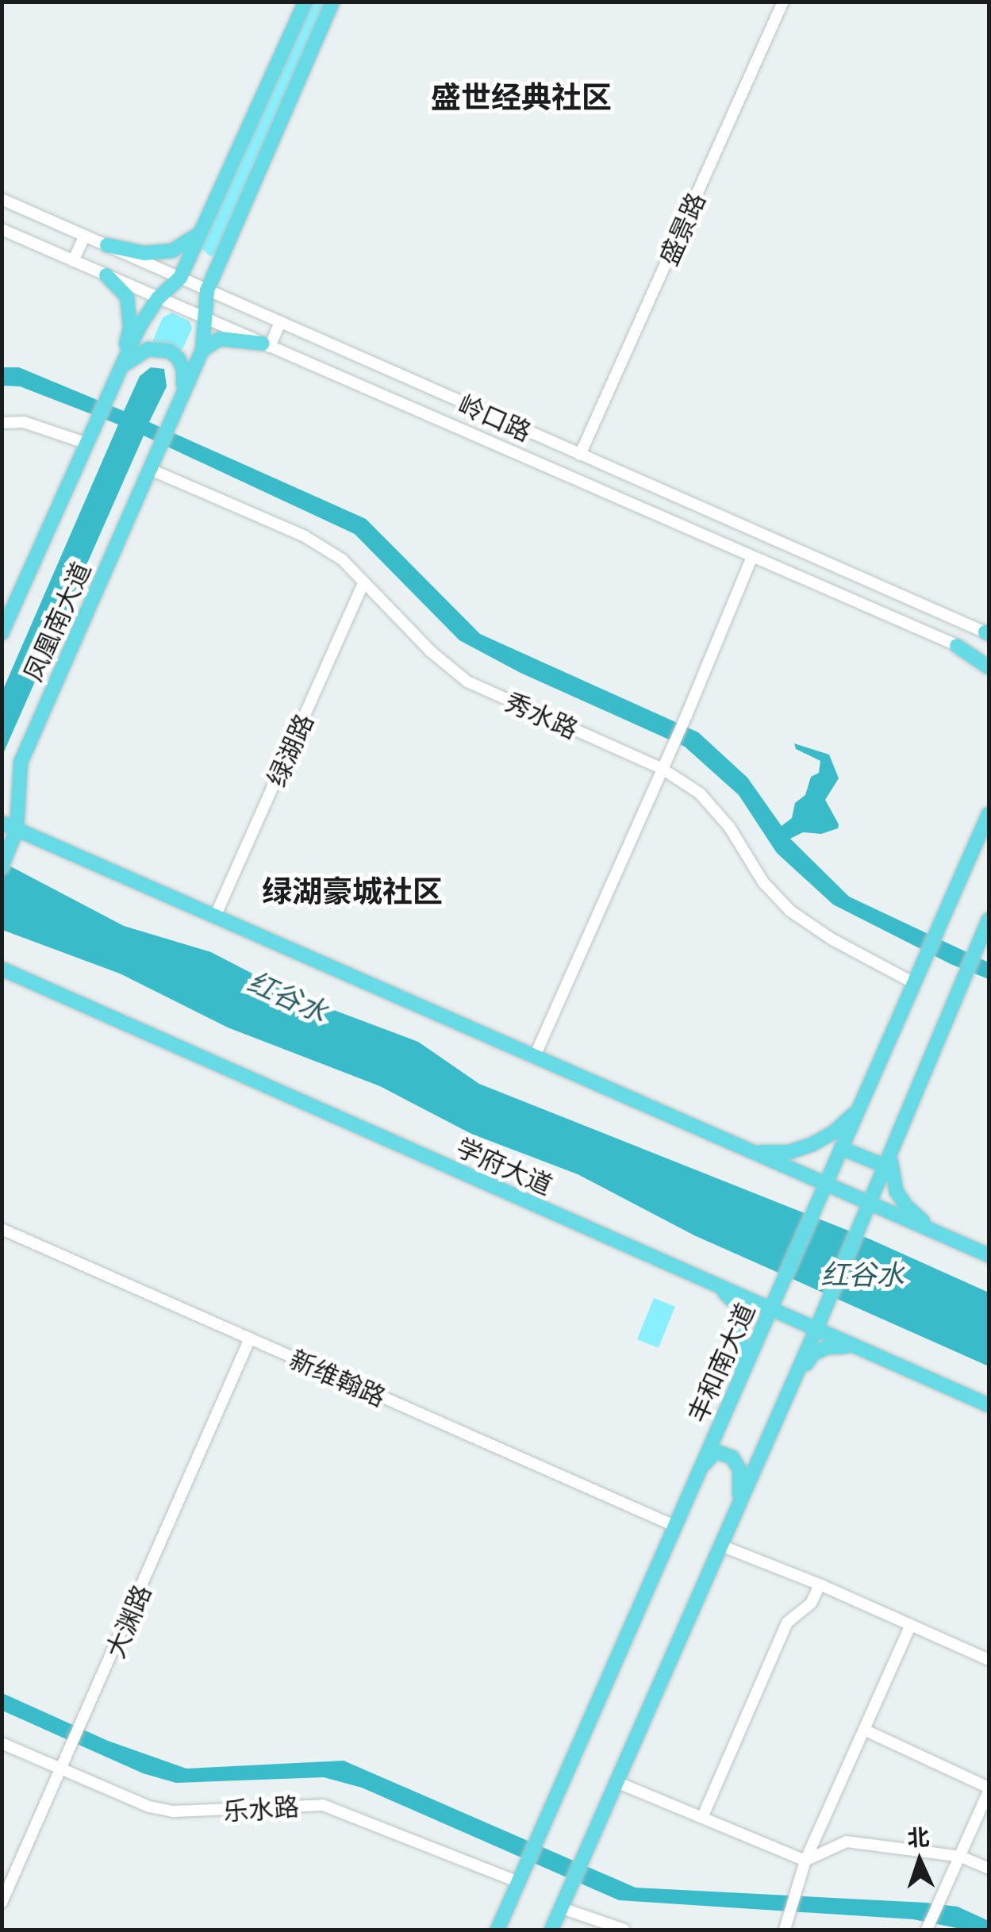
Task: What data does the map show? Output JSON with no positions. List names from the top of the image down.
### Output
{
  "streets": {
    "main road": ["凤凰南大道", "学府大道", "丰和南大道"],
    "street": [
      "盛景路",
      "岭口路",
      "秀水路",
      "绿湖路",
      "新维翰路",
      "大渊路",
      "乐水路"
    ]
  },
  "crossings": [
    ["盛景路", "岭口路"],
    ["凤凰南大道", "秀水路"],
    ["秀水路", "绿湖路"],
    ["秀水路", "丰和南大道"],
    ["学府大道", "丰和南大道"],
    ["丰和南大道", "新维翰路"],
    ["丰和南大道", "乐水路"],
    ["新维翰路", "大渊路"],
    ["大渊路", "乐水路"]
  ],
  "districts": ["盛世经典社区", "绿湖豪城社区"],
  "water": ["红谷水"],
  "north": "top"
}
